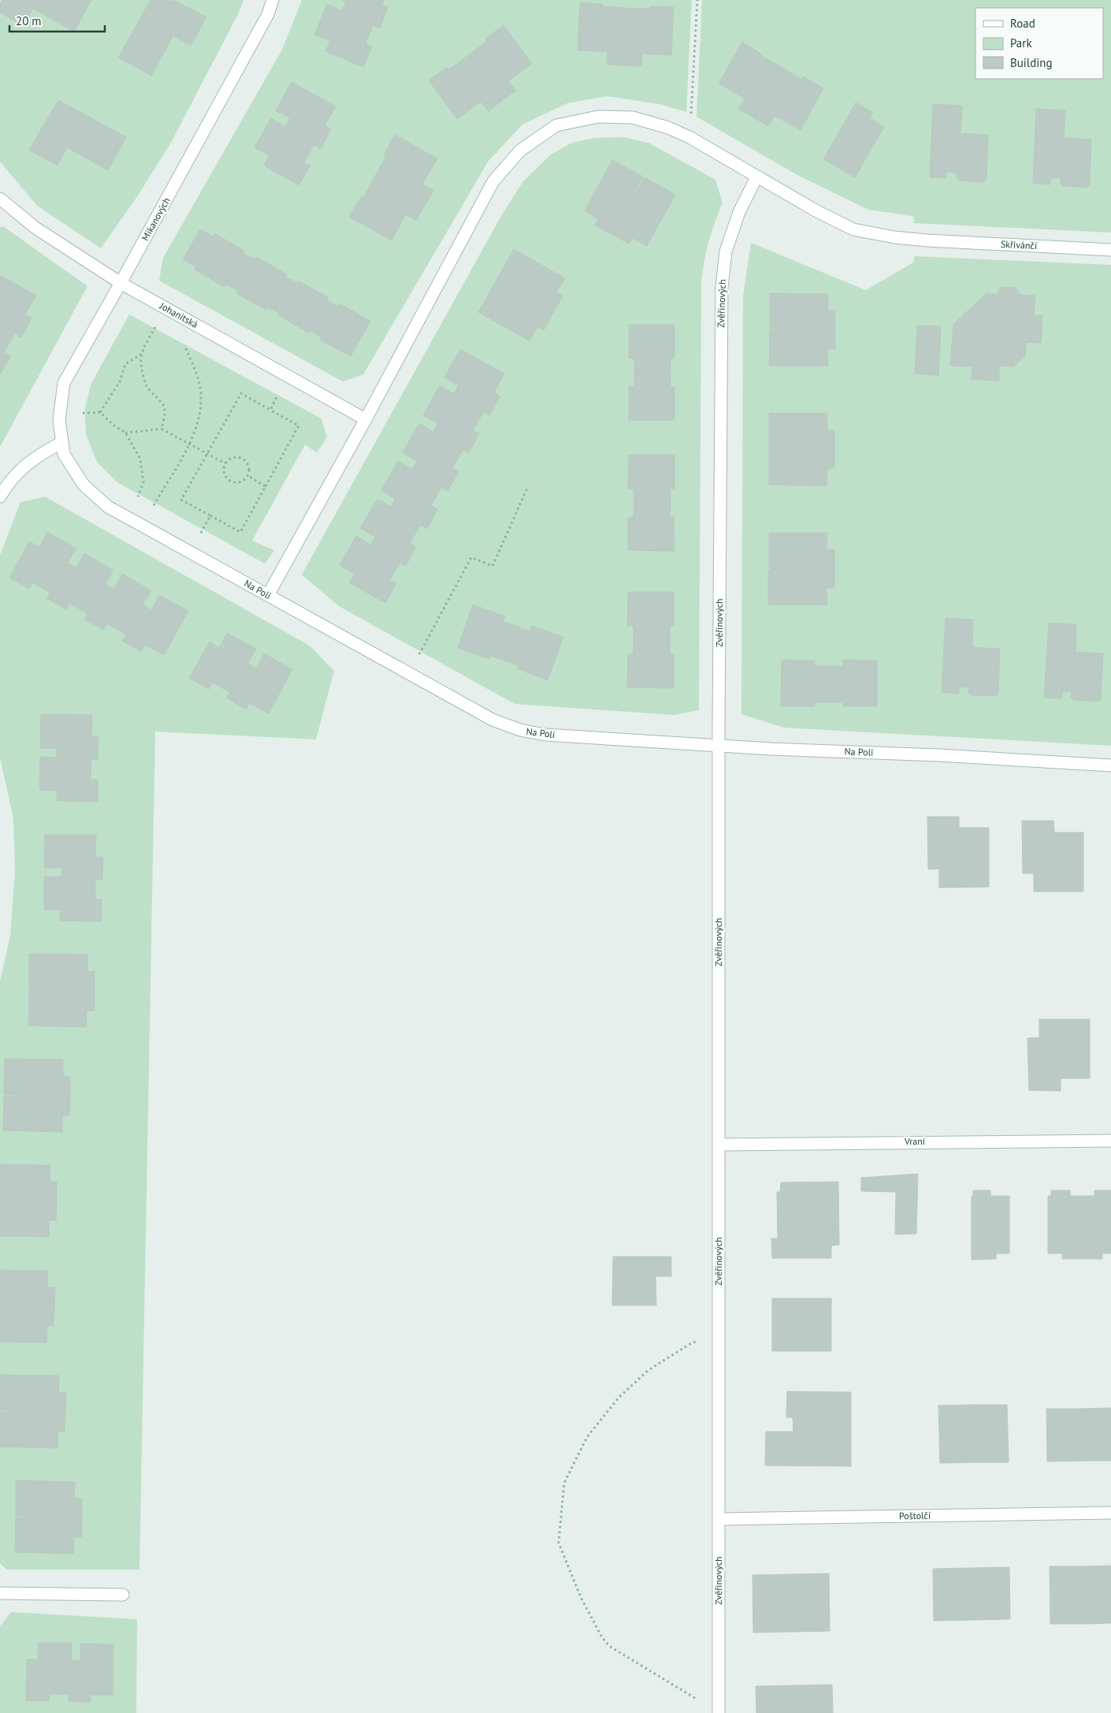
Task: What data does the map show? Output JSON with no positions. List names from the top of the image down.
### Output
{
  "streets": {
    "street": [
      "Mikanových",
      "Skřivánčí",
      "Zvěřinových",
      "Johanitská",
      "Na Poli",
      "Vraní",
      "Poštolčí"
    ]
  },
  "crossings": [
    ["Mikanových", "Johanitská"],
    ["Mikanových", "Na Poli"],
    ["Skřivánčí", "Zvěřinových"],
    ["Skřivánčí", "Johanitská"],
    ["Skřivánčí", "Na Poli"],
    ["Zvěřinových", "Na Poli"],
    ["Zvěřinových", "Vraní"],
    ["Zvěřinových", "Poštolčí"]
  ],
  "legend": ["Road", "Park", "Building"],
  "scale_bar": "20 m"
}
